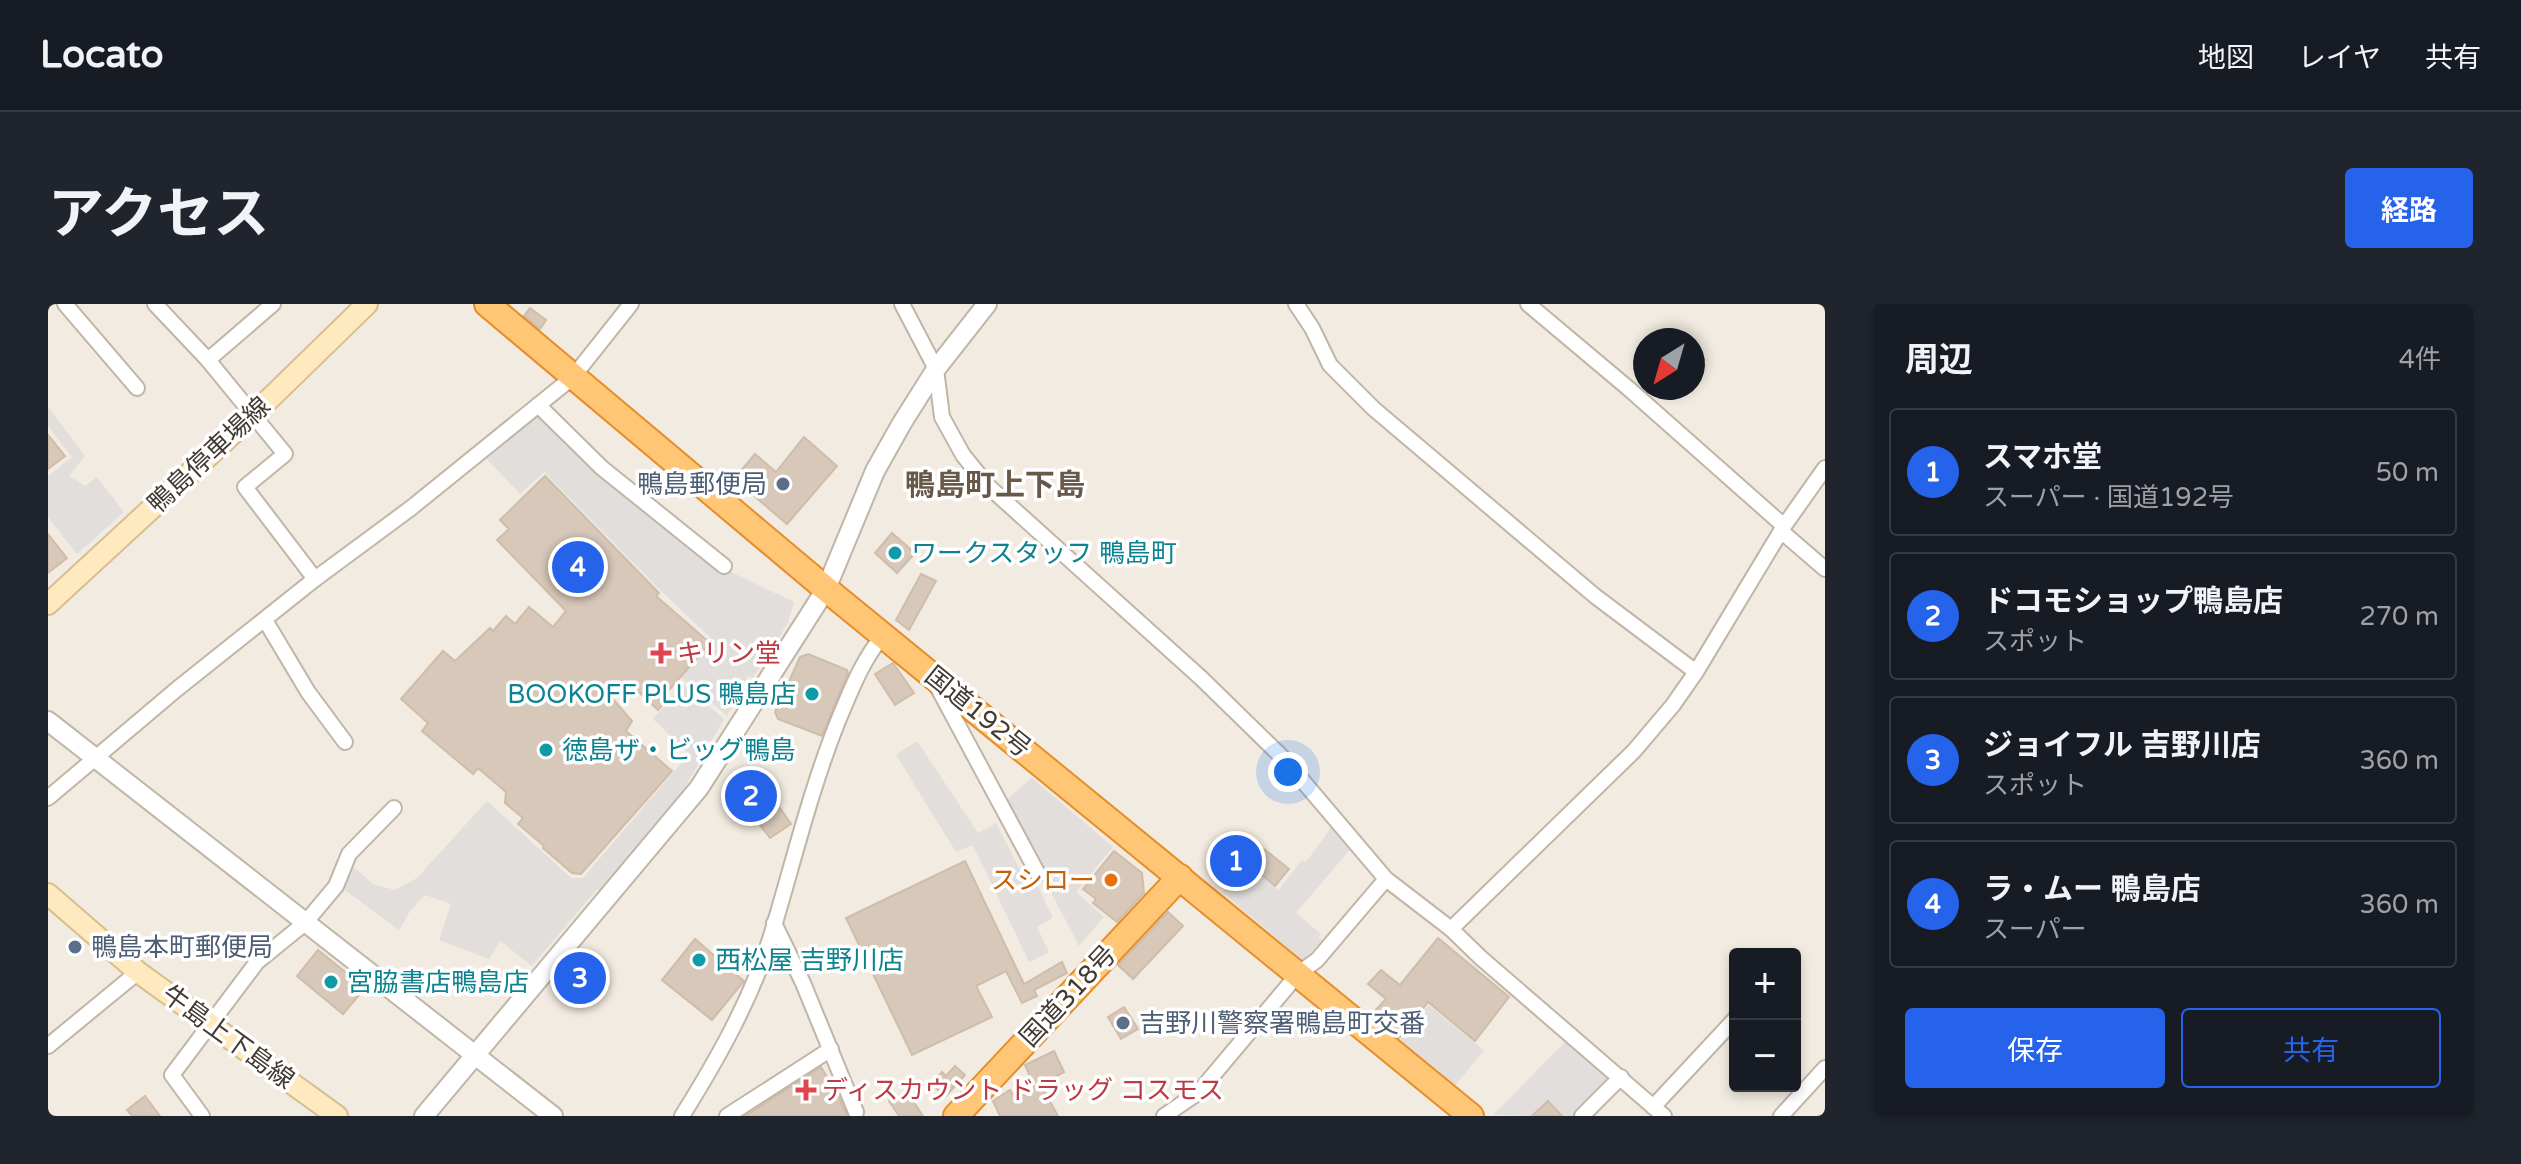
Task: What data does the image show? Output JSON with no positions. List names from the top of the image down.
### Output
{
  "streets": {
    "highway": ["国道192号", "国道318号"],
    "main road": ["鴨島停車場線", "牛島上下島線"]
  },
  "crossings": [
    ["国道192号", "国道318号"]
  ],
  "districts": ["鴨島町上下島"],
  "places": {
    "other": [
      "鴨島郵便局",
      "ワークスタッフ 鴨島町",
      "BOOKOFF PLUS 鴨島店",
      "徳島ザ・ビッグ鴨島",
      "スシロー",
      "鴨島本町郵便局",
      "西松屋 吉野川店",
      "宮脇書店鴨島店",
      "吉野川警察署鴨島町交番"
    ],
    "health": ["キリン堂", "ディスカウント ドラッグ コスモス"]
  },
  "north": "bottom left",
  "page": {
    "header": "Locato",
    "nav": ["地図", "レイヤ", "共有"],
    "title": "アクセス",
    "buttons": [
      "経路",
      ["保存", "共有"]
    ],
    "heading": ["周辺", "4件"],
    "list": [
      {
        "mark": "1",
        "name": "スマホ堂",
        "note": "スーパー · 国道192号",
        "value": "50 m"
      },
      {
        "mark": "2",
        "name": "ドコモショップ鴨島店",
        "note": "スポット",
        "value": "270 m"
      },
      {
        "mark": "3",
        "name": "ジョイフル 吉野川店",
        "note": "スポット",
        "value": "360 m"
      },
      {
        "mark": "4",
        "name": "ラ・ムー 鴨島店",
        "note": "スーパー",
        "value": "360 m"
      }
    ],
    "pins": [
      "4",
      "2",
      "1",
      "3"
    ],
    "map_buttons": ["+", "−"]
  }
}
